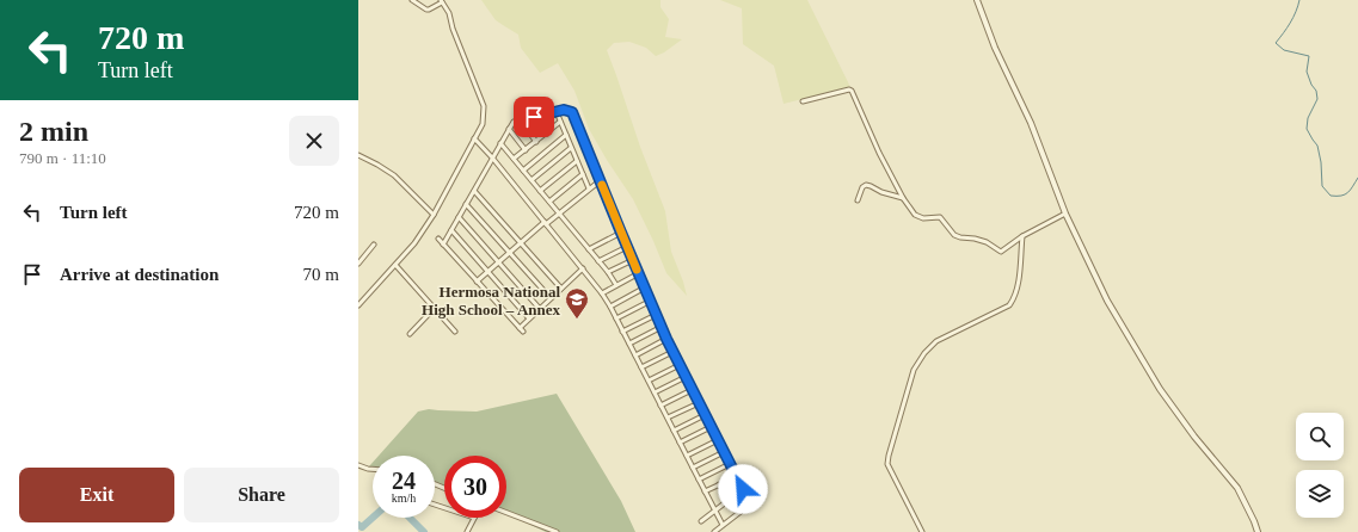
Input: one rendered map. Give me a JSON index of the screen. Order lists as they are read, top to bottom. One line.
{"places":{"school or university":["Hermosa National High School – Annex"]},"page":{"turn":["720 m","Turn left"],"heading":["2 min","790 m · 11:10"],"list":[{"name":"Turn left","value":"720 m"},{"name":"Arrive at destination","value":"70 m"}],"speed":"24 km/h","limit":"30","buttons":["Exit","Share"]}}
